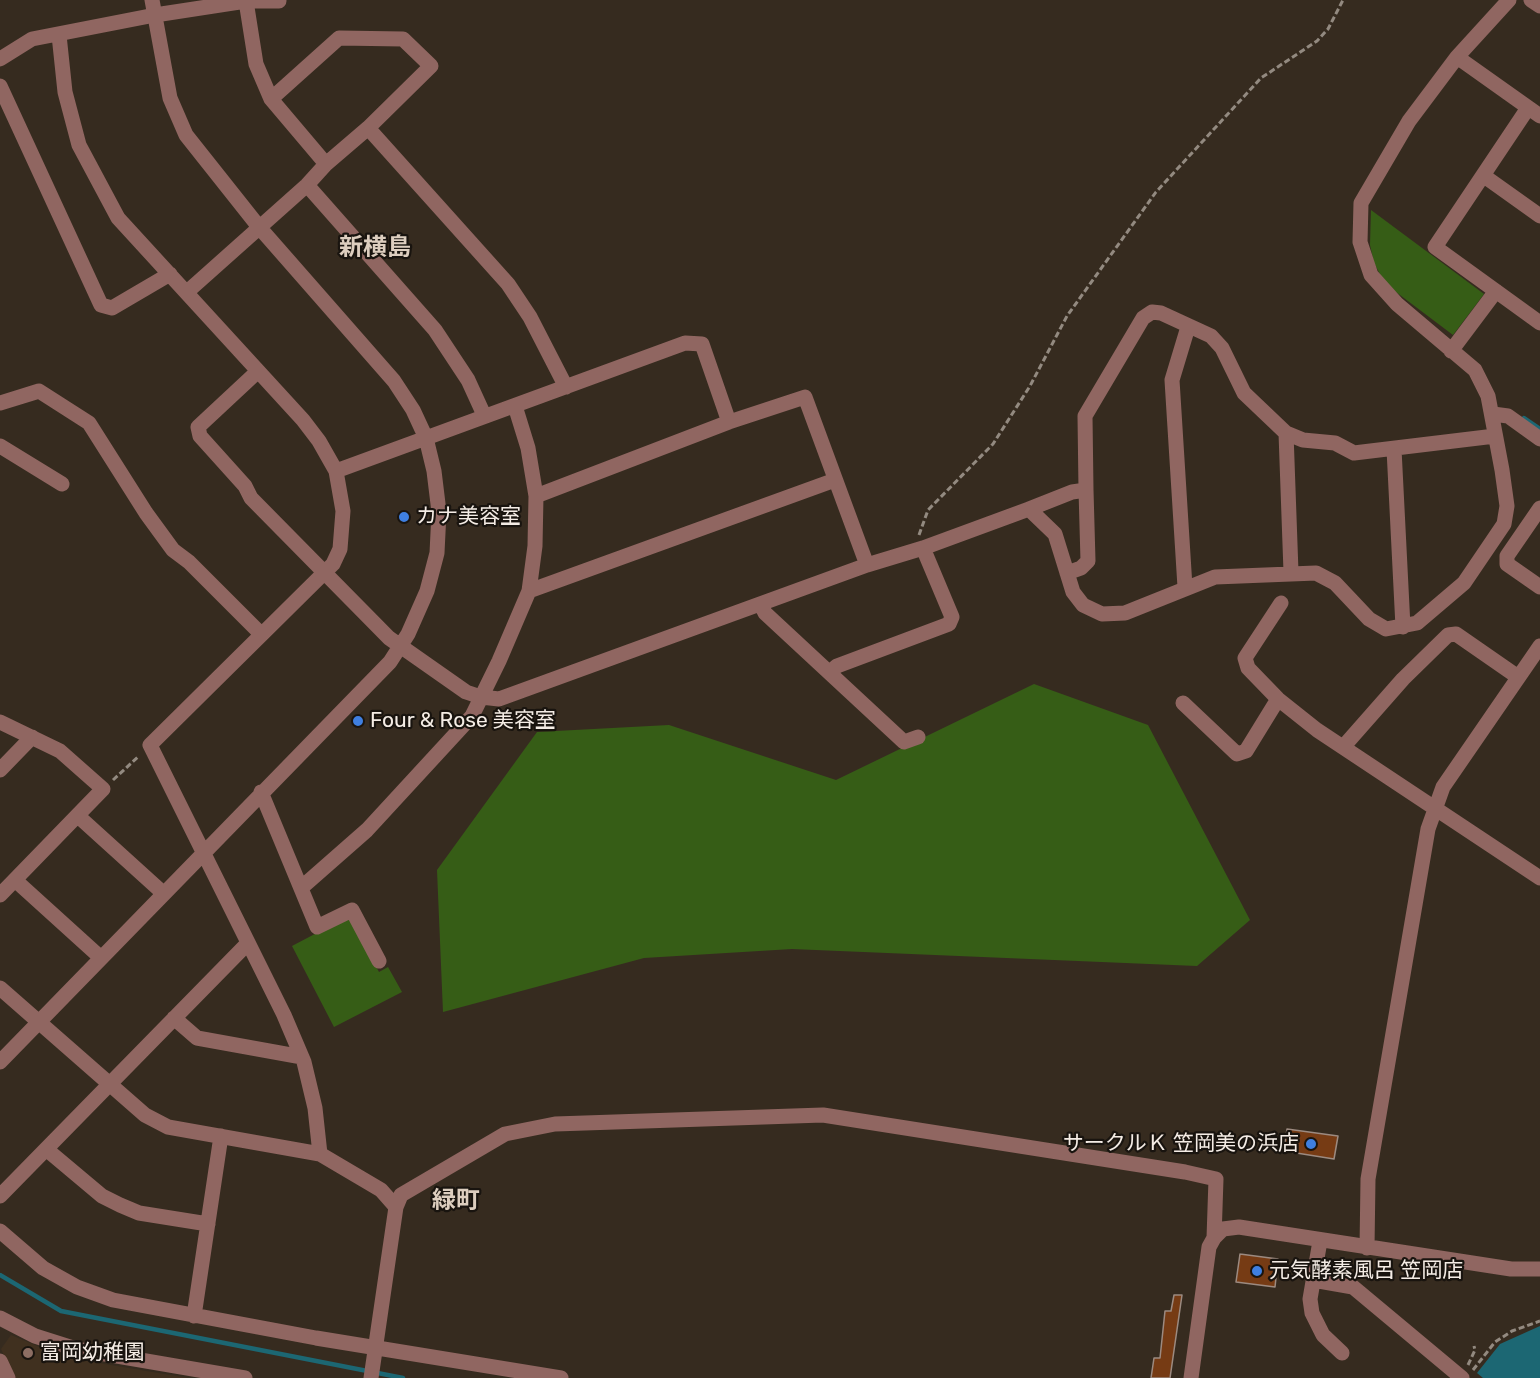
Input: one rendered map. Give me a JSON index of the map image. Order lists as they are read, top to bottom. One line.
{"districts":["新横島","緑町"],"places":["カナ美容室","Four & Rose 美容室","サークルＫ 笠岡美の浜店","元気酵素風呂 笠岡店","富岡幼稚園"]}
